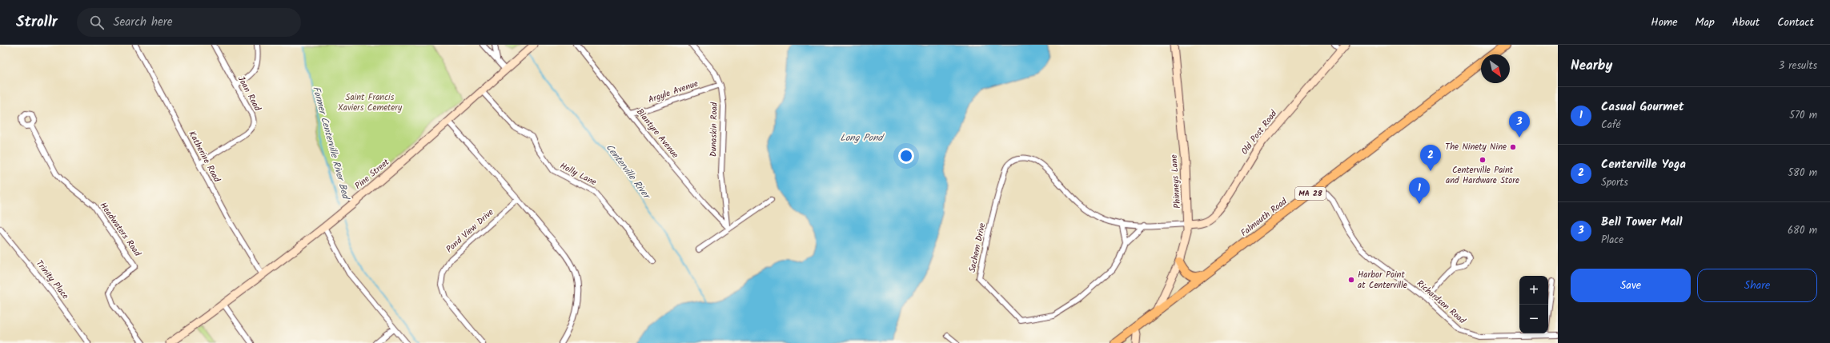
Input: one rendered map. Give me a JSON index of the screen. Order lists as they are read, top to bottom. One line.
{"streets":{"main road":["Old Post Road","Pine Street","Phinneys Lane","MA 28","Falmouth Road"],"street":["Argyle Avenue","Joan Road","Dunaskin Road","Blantyre Avenue","Katherine Road","Holly Lane","Headwaters Road","Pond View Drive","Sachem Drive","Trinity Place","Richardson Road"]},"crossings":[["Argyle Avenue","Dunaskin Road"],["Argyle Avenue","Blantyre Avenue"],["Joan Road","Katherine Road"],["Dunaskin Road","Blantyre Avenue"],["Old Post Road","Phinneys Lane"],["Old Post Road","Sachem Drive"],["Katherine Road","Pine Street"],["Pine Street","Holly Lane"],["Phinneys Lane","Falmouth Road"],["Phinneys Lane","Sachem Drive"],["Falmouth Road","Richardson Road"]],"water":["Long Pond","Former Centerville River Bed","Centerville River"],"parks":["Saint Francis Xaviers Cemetery"],"places":["The Ninety Nine","Centerville Paint and Hardware Store","Harbor Point at Centerville"],"north":"bottom right","page":{"header":"Strollr","search":"Search here","nav":["Home","Map","About","Contact"],"heading":["Nearby","3 results"],"list":[{"mark":"1","name":"Casual Gourmet","note":"Café","value":"570 m"},{"mark":"2","name":"Centerville Yoga","note":"Sports","value":"580 m"},{"mark":"3","name":"Bell Tower Mall","note":"Place","value":"680 m"}],"pins":["3","2","1"],"buttons":["Save","Share"],"map_buttons":["+","−"]}}
